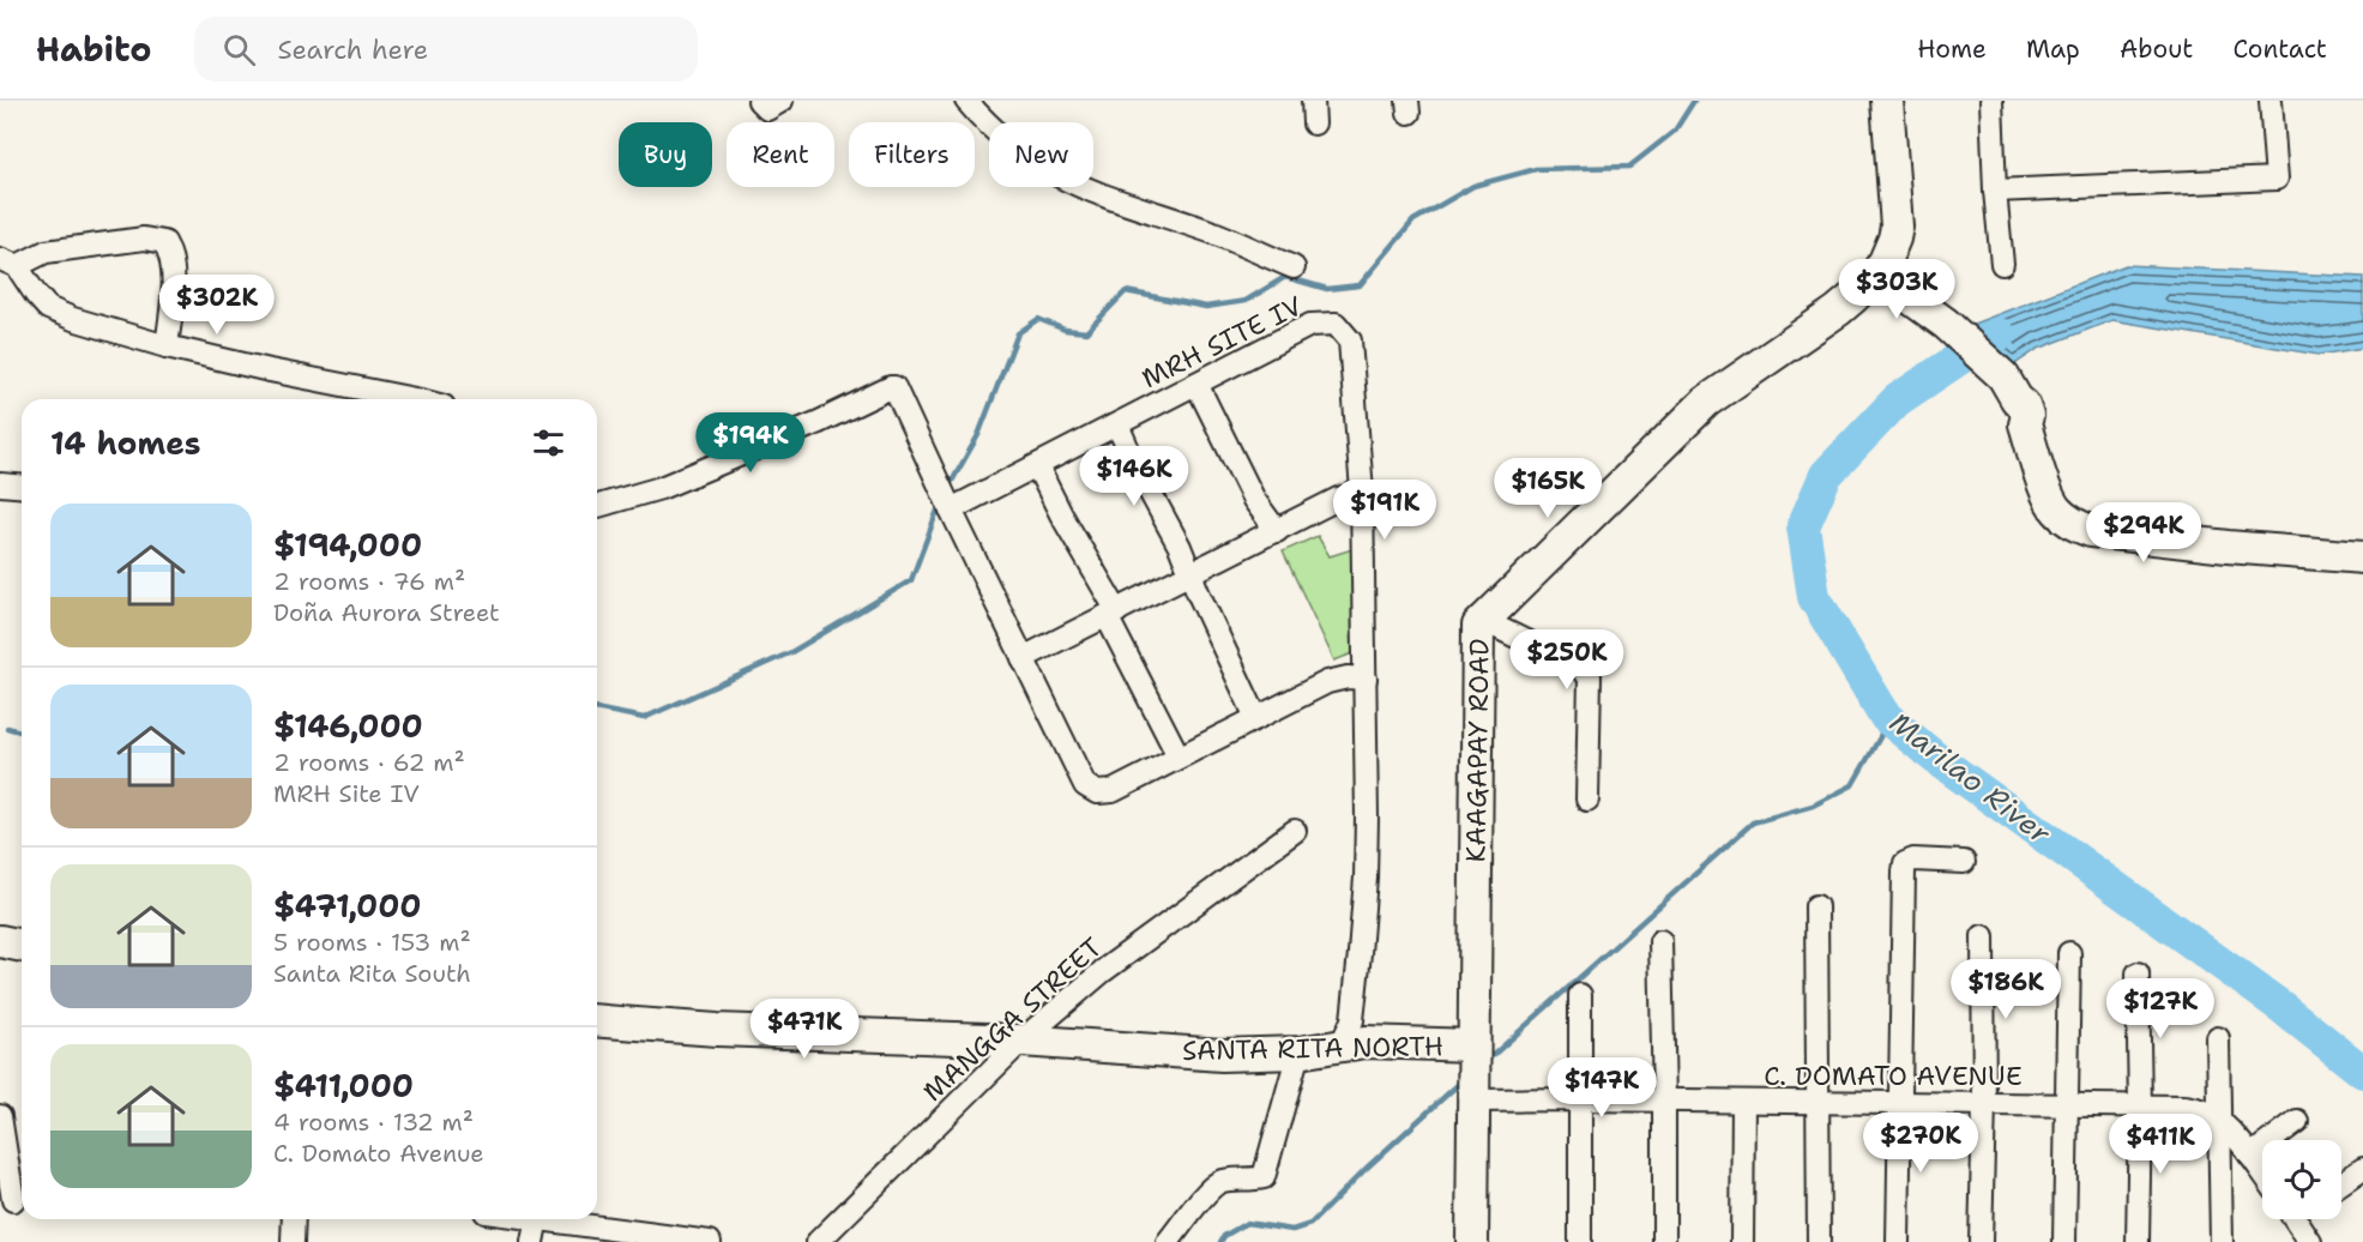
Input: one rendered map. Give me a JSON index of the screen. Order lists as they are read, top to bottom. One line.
{"streets":{"street":["MRH SITE IV","KAAGAPAY ROAD","MANGGA STREET","SANTA RITA NORTH","C. DOMATO AVENUE"]},"crossings":[["MRH SITE IV","SANTA RITA NORTH"],["KAAGAPAY ROAD","SANTA RITA NORTH"],["KAAGAPAY ROAD","C. DOMATO AVENUE"],["MANGGA STREET","SANTA RITA NORTH"]],"water":["Marilao River"],"page":{"header":"Habito","search":"Search here","nav":["Home","Map","About","Contact"],"chip":["Buy","Rent","Filters","New"],"price":["$303K","$302K","$194K","$146K","$165K","$191K","$294K","$250K","$186K","$127K","$471K","$147K","$270K","$411K"],"heading":"14 homes","list":[{"name":"$194,000","note":"2 rooms · 76 m² · Doña Aurora Street"},{"name":"$146,000","note":"2 rooms · 62 m² · MRH Site IV"},{"name":"$471,000","note":"5 rooms · 153 m² · Santa Rita South"},{"name":"$411,000","note":"4 rooms · 132 m² · C. Domato Avenue"}]}}
